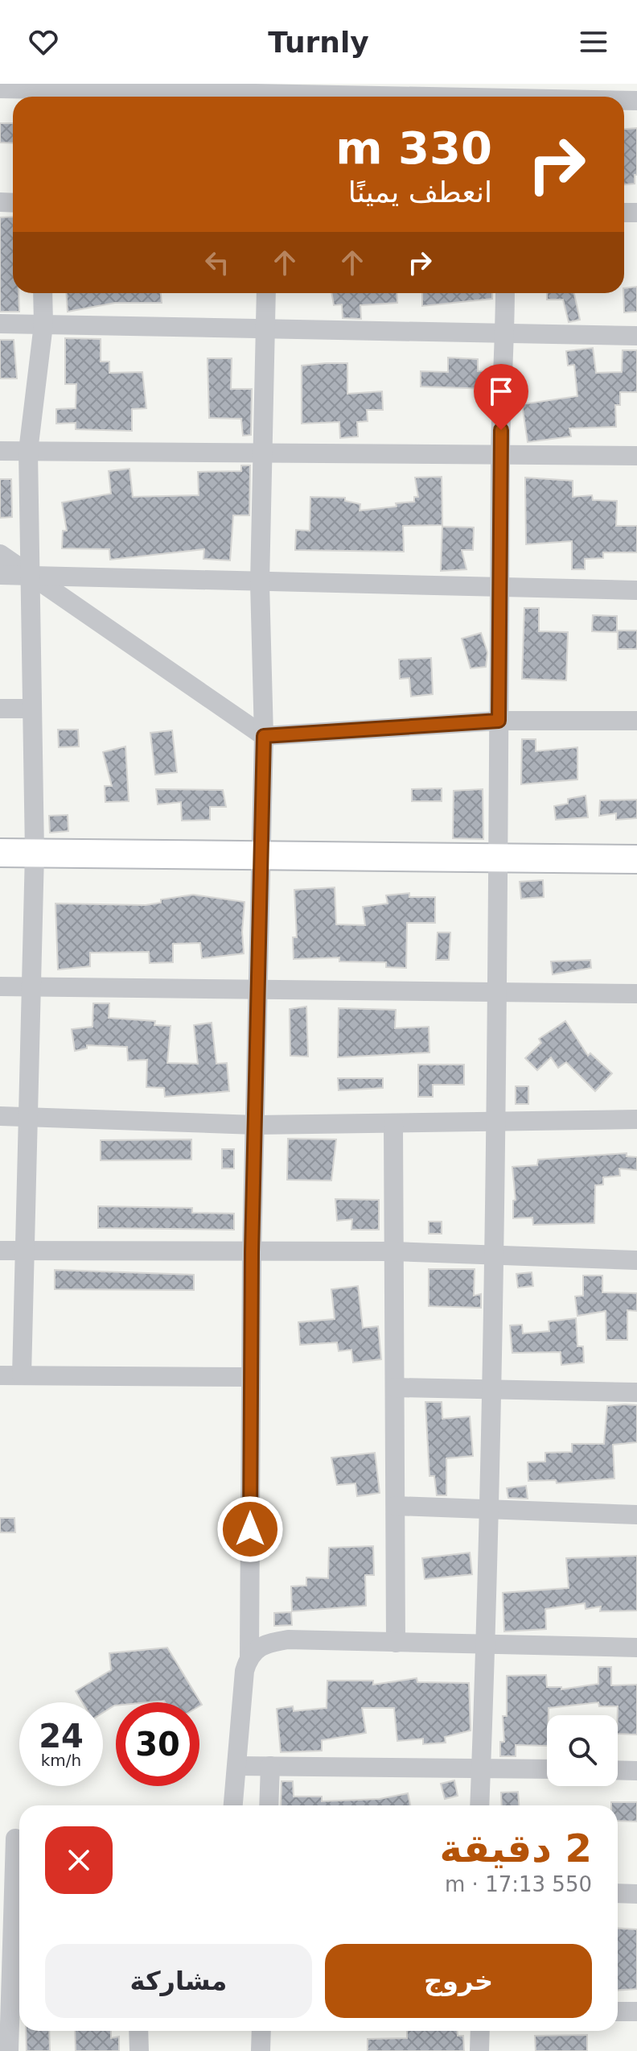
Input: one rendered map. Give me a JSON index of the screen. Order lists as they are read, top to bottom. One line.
{"page":{"header":"Turnly","turn":["330 m","انعطف يمينًا"],"speed":"24 km/h","limit":"30","heading":["2 دقيقة","550 m · 17:13"],"buttons":["خروج","مشاركة"]}}
